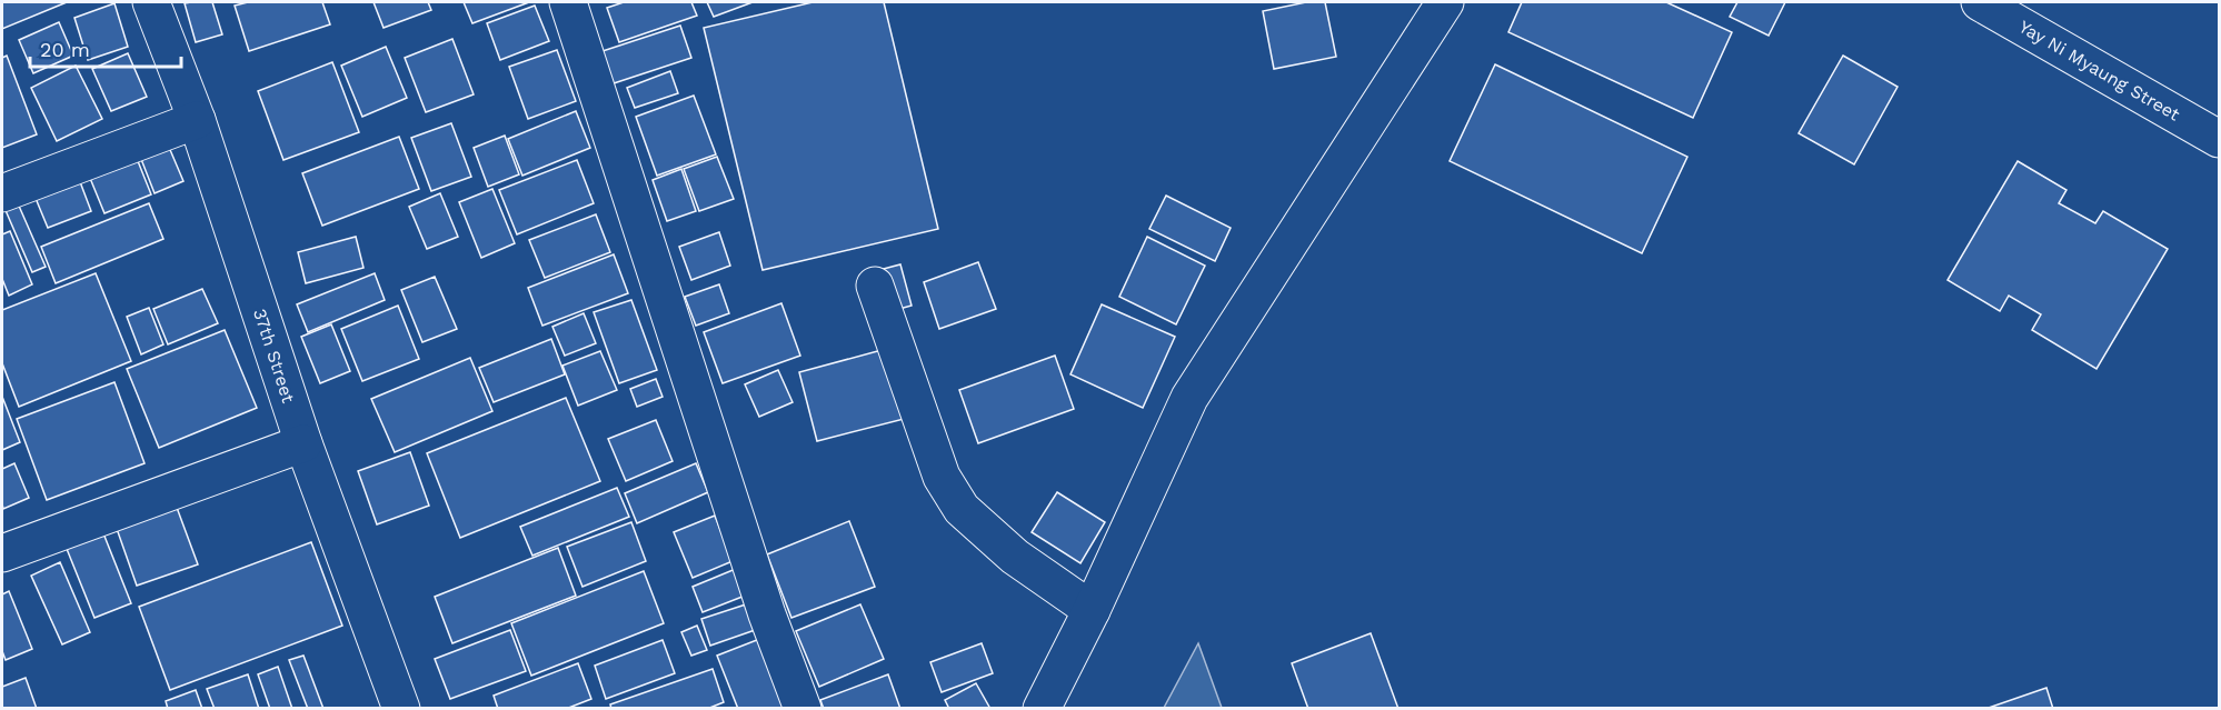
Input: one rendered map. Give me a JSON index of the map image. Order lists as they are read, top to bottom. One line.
{"streets":{"street":["Yay Ni Myaung Street","37th Street"]},"scale_bar":"20 m"}
